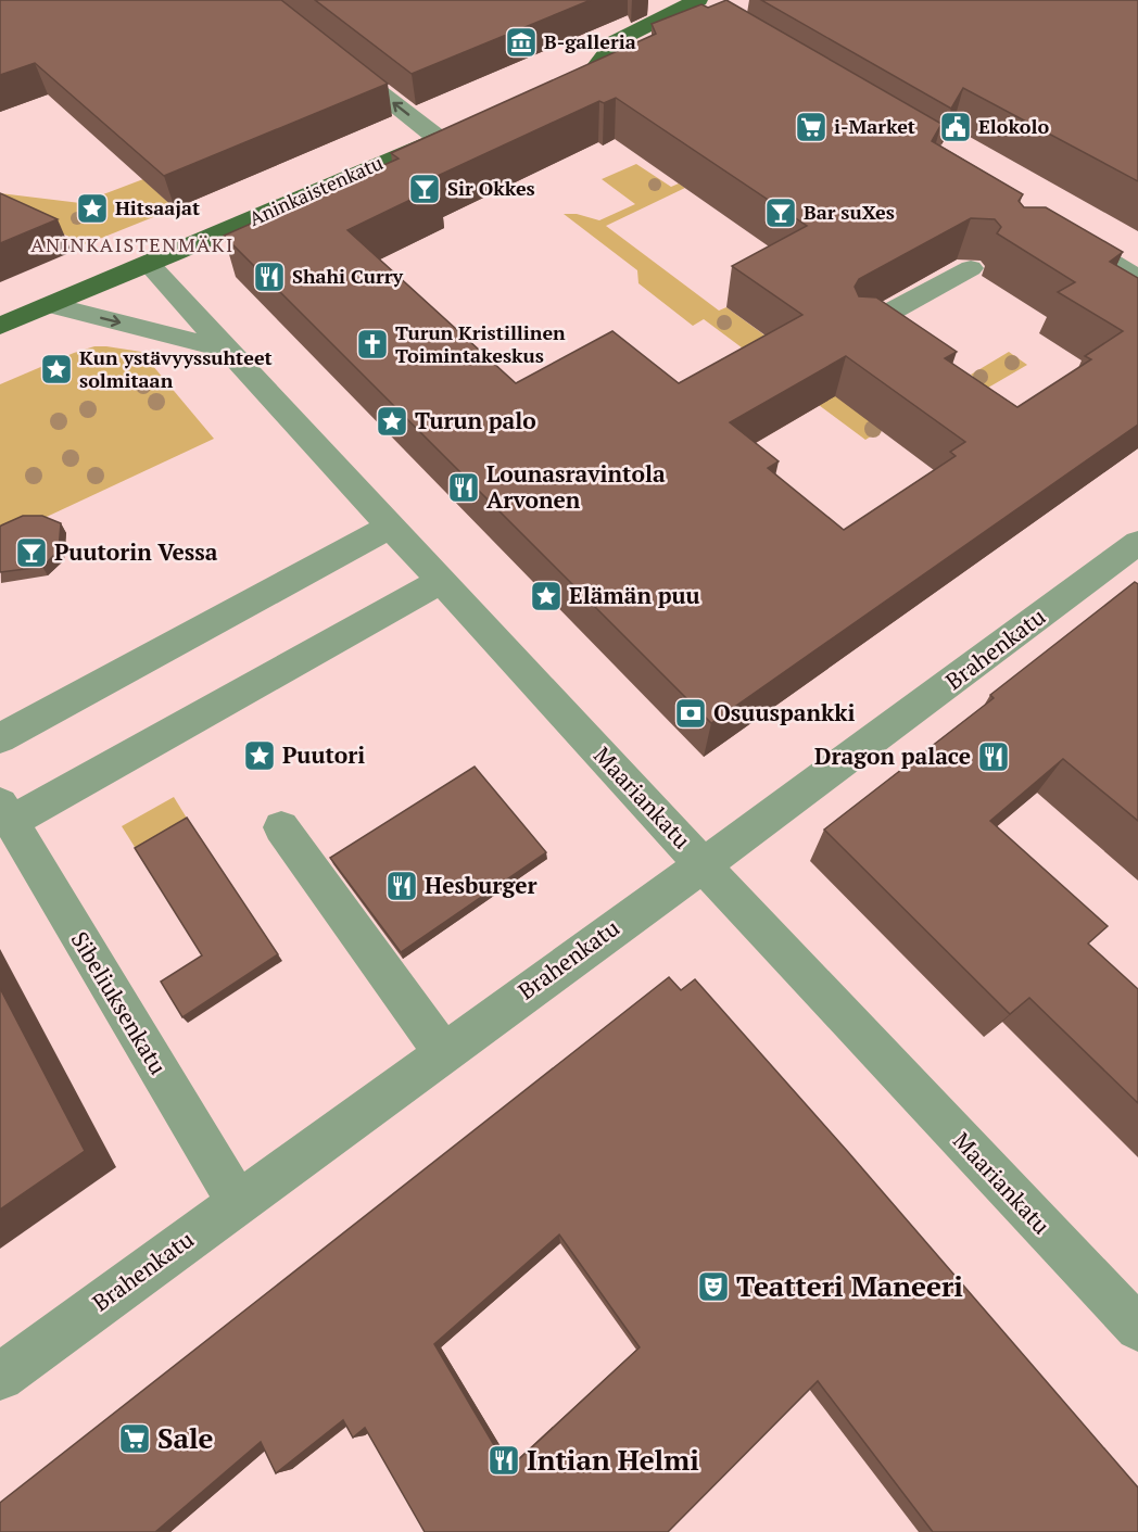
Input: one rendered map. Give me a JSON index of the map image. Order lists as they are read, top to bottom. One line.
{"streets":{"main road":["Aninkaistenkatu"],"street":["Brahenkatu","Maariankatu","Sibeliuksenkatu"]},"crossings":[["Aninkaistenkatu","Maariankatu"],["Brahenkatu","Maariankatu"],["Brahenkatu","Sibeliuksenkatu"]],"districts":["ANINKAISTENMÄKI"],"places":{"museum":["B-galleria"],"supermarket":["i-Market","Sale"],"public building":["Elokolo"],"bar":["Sir Okkes","Bar suXes","Puutorin Vessa"],"place":["Hitsaajat","Kun ystävyyssuhteet solmitaan","Turun palo","Elämän puu","Puutori"],"restaurant":["Shahi Curry","Lounasravintola Arvonen","Dragon palace","Hesburger","Intian Helmi"],"church":["Turun Kristillinen Toimintakeskus"],"bank":["Osuuspankki"],"theatre":["Teatteri Maneeri"]}}
